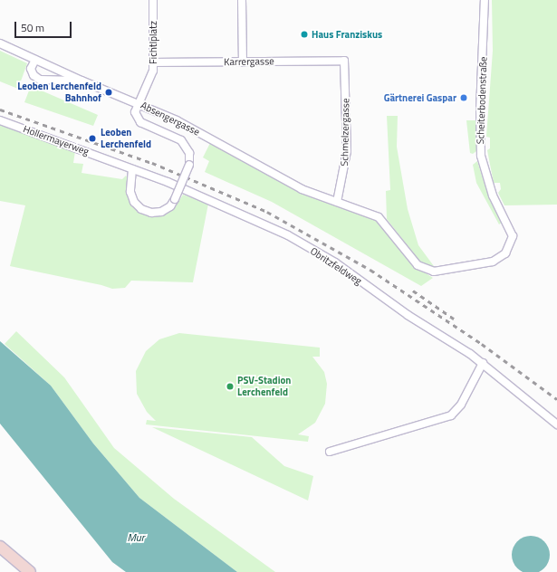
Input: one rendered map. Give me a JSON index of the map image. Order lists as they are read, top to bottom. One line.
{"streets":{"street":["Fichtlplatz","Karrergasse","Scheiterbodenstraße","Absengergasse","Schmelzergasse","Hollermayerweg","Obritzfeldweg"]},"crossings":[["Fichtlplatz","Karrergasse"],["Fichtlplatz","Absengergasse"],["Karrergasse","Schmelzergasse"],["Scheiterbodenstraße","Absengergasse"],["Scheiterbodenstraße","Schmelzergasse"],["Absengergasse","Schmelzergasse"],["Hollermayerweg","Obritzfeldweg"]],"water":["Mur"],"places":["Haus Franziskus","Leoben Lerchenfeld Bahnhof","Gärtnerei Gaspar","Leoben Lerchenfeld","PSV-Stadion Lerchenfeld"],"scale_bar":"50 m"}
